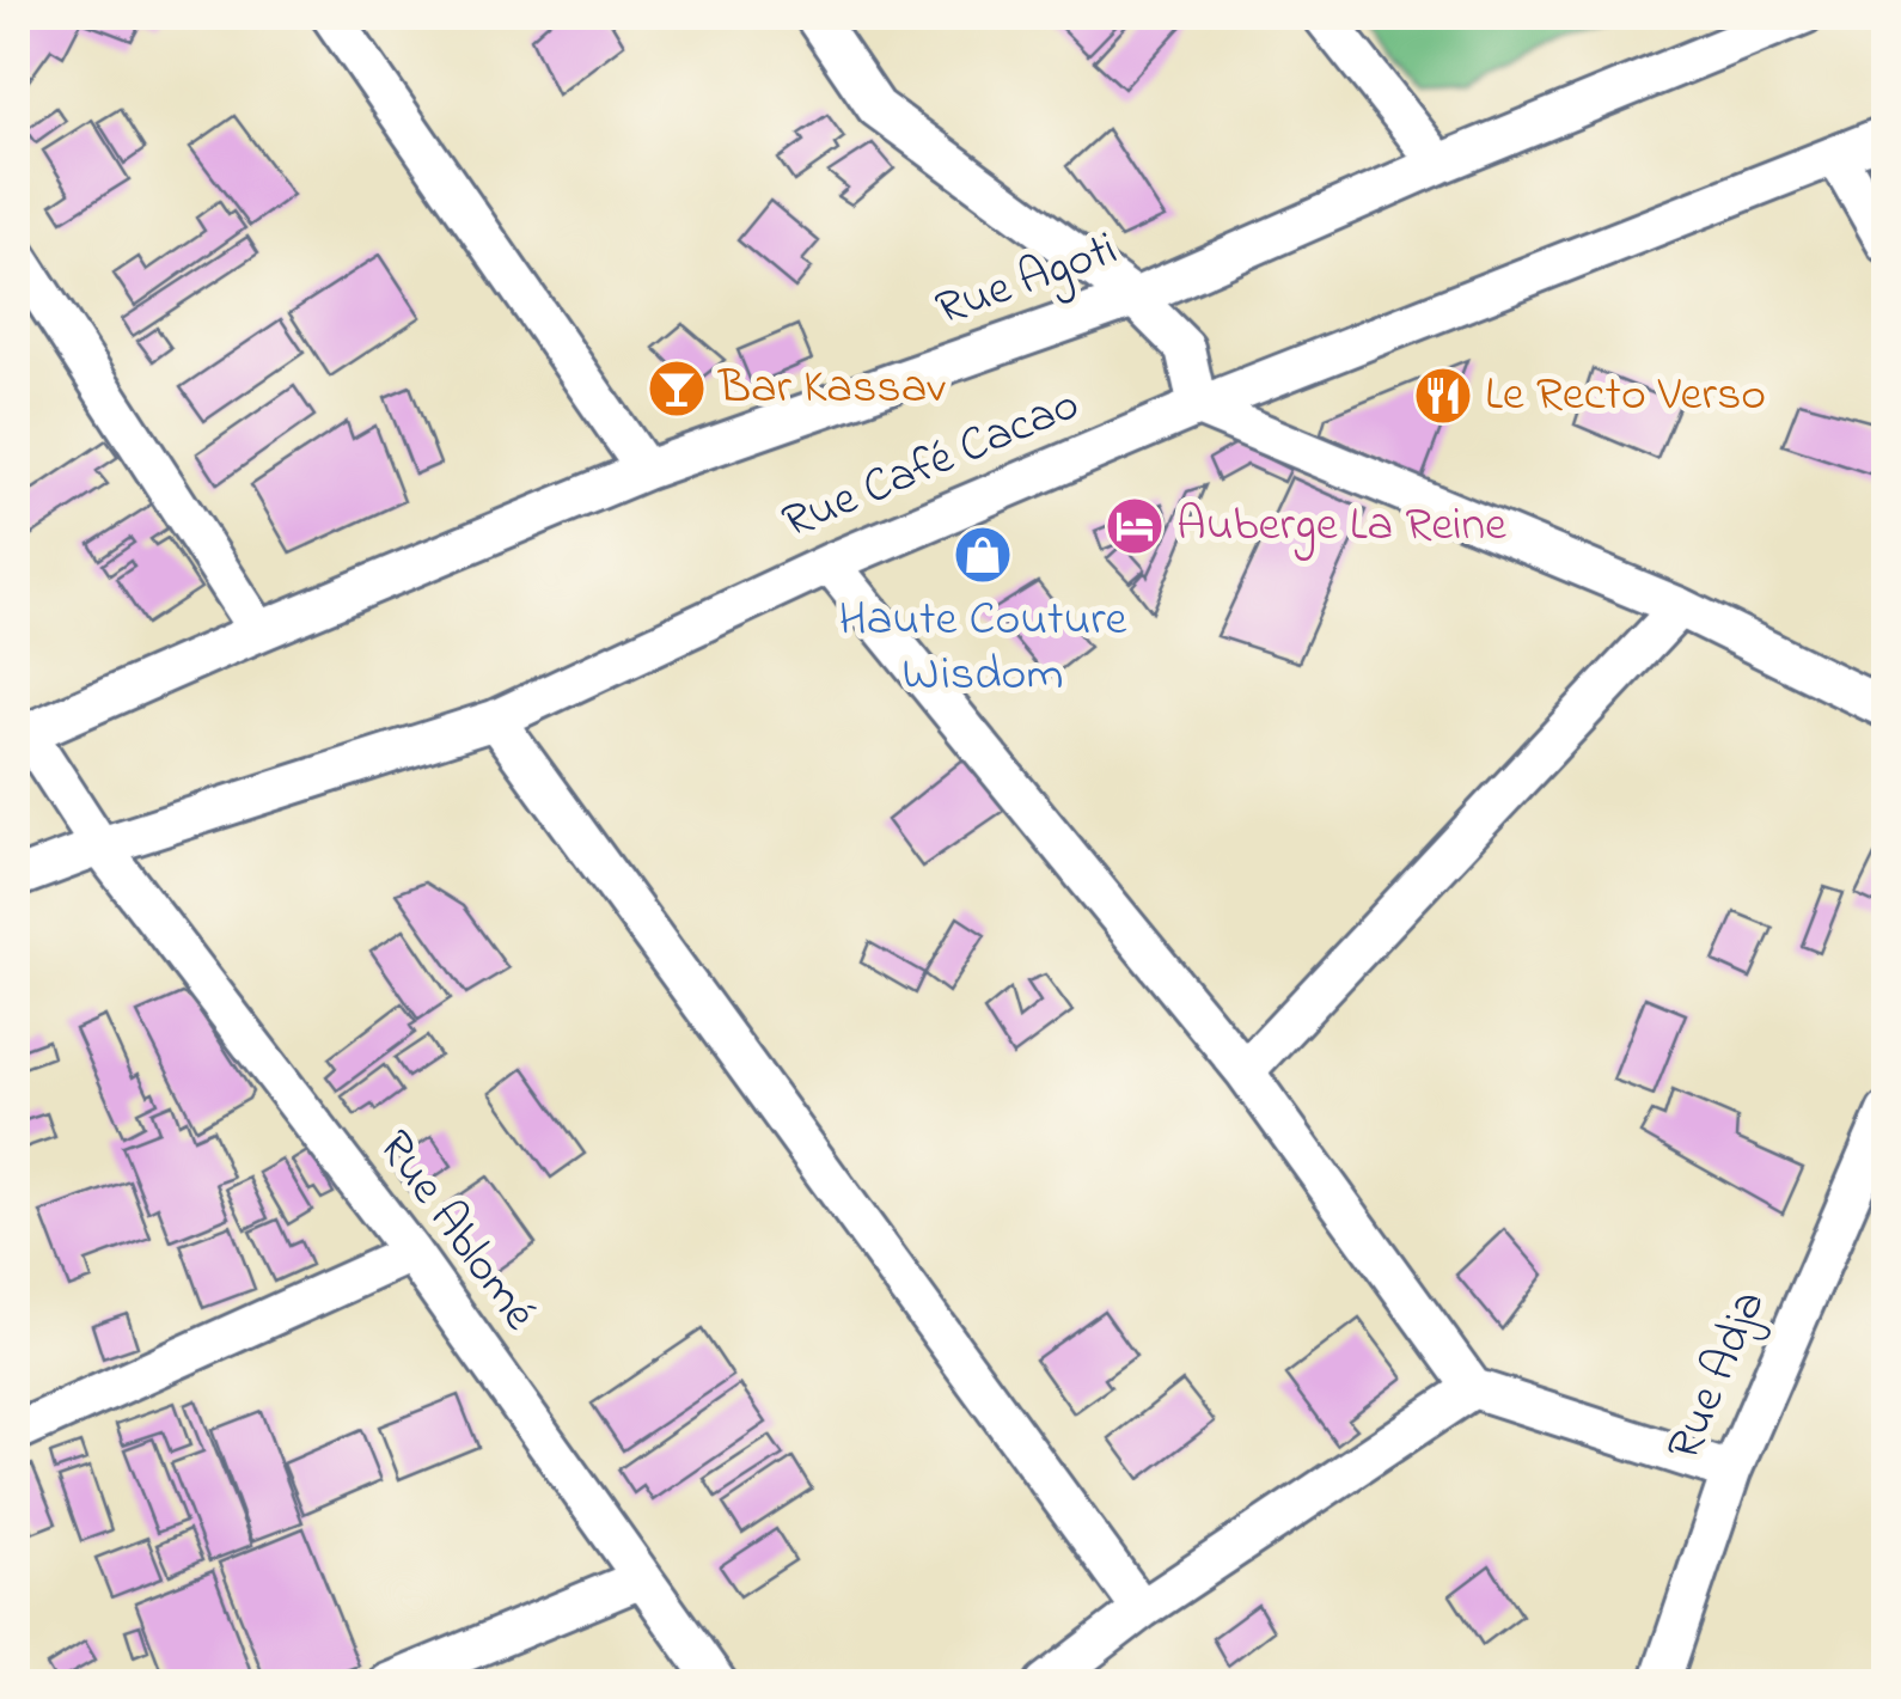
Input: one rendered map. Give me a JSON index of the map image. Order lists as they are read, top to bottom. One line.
{"streets":{"street":["Rue Agoti","Rue Café Cacao","Rue Ablomé","Rue Adja"]},"crossings":[["Rue Agoti","Rue Ablomé"],["Rue Café Cacao","Rue Ablomé"]],"places":{"bar":["Bar Kassav"],"restaurant":["Le Recto Verso"],"hotel":["Auberge La Reine"],"shop":["Haute Couture Wisdom"]}}
